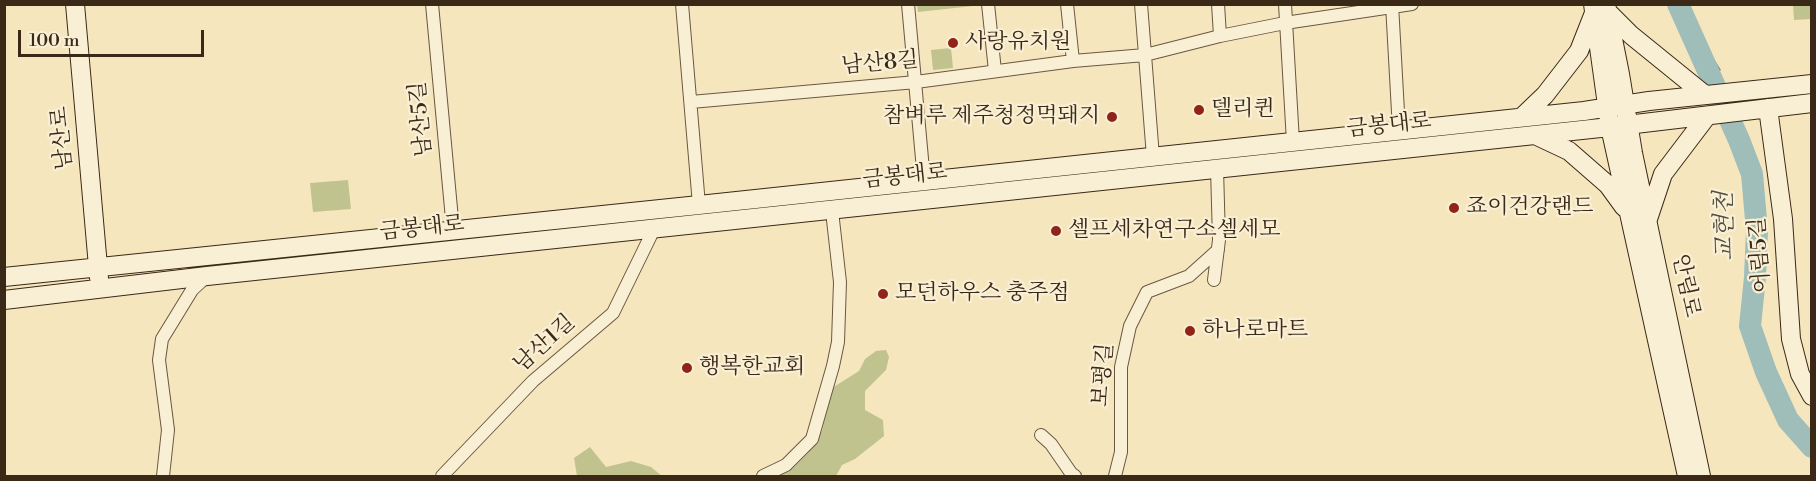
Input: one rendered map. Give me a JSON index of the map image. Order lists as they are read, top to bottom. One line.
{"streets":{"street":["남산8길","남산5길","금봉대로","남산로","어림5길","안림로","남산1길","보평길"]},"crossings":[["남산5길","금봉대로"],["금봉대로","남산로"],["금봉대로","어림5길"],["금봉대로","안림로"],["금봉대로","남산1길"]],"water":["교현천"],"places":["사랑유치원","델리퀸","참벼루 제주청정먹돼지","죠이건강랜드","셀프세차연구소셀세모","모던하우스 충주점","하나로마트","행복한교회"],"scale_bar":"100 m"}
